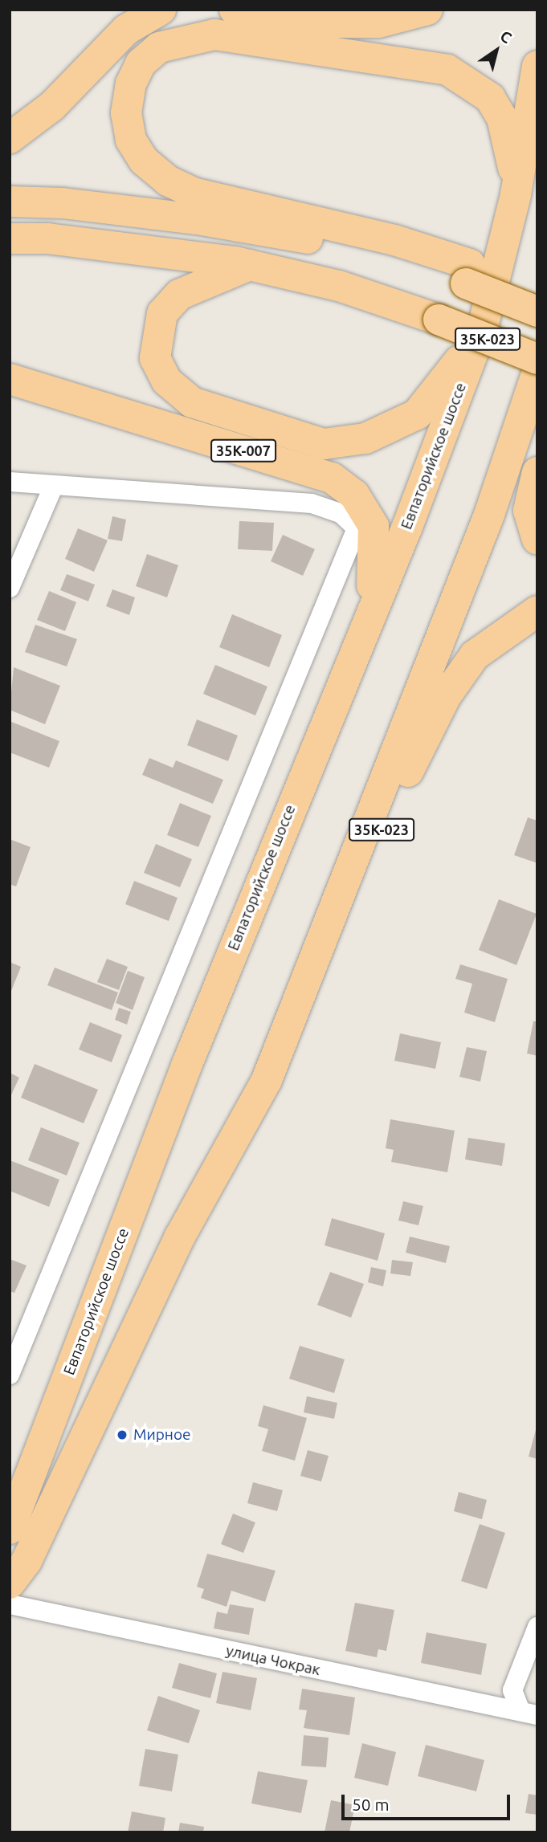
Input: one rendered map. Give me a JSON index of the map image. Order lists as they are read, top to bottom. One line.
{"streets":{"main road":["35К-023","35К-007","Евпаторийское шоссе"],"street":["улица Чокрак"]},"crossings":[["35К-007","Евпаторийское шоссе"]],"places":["Мирное"],"scale_bar":"50 m","north":"top right"}
